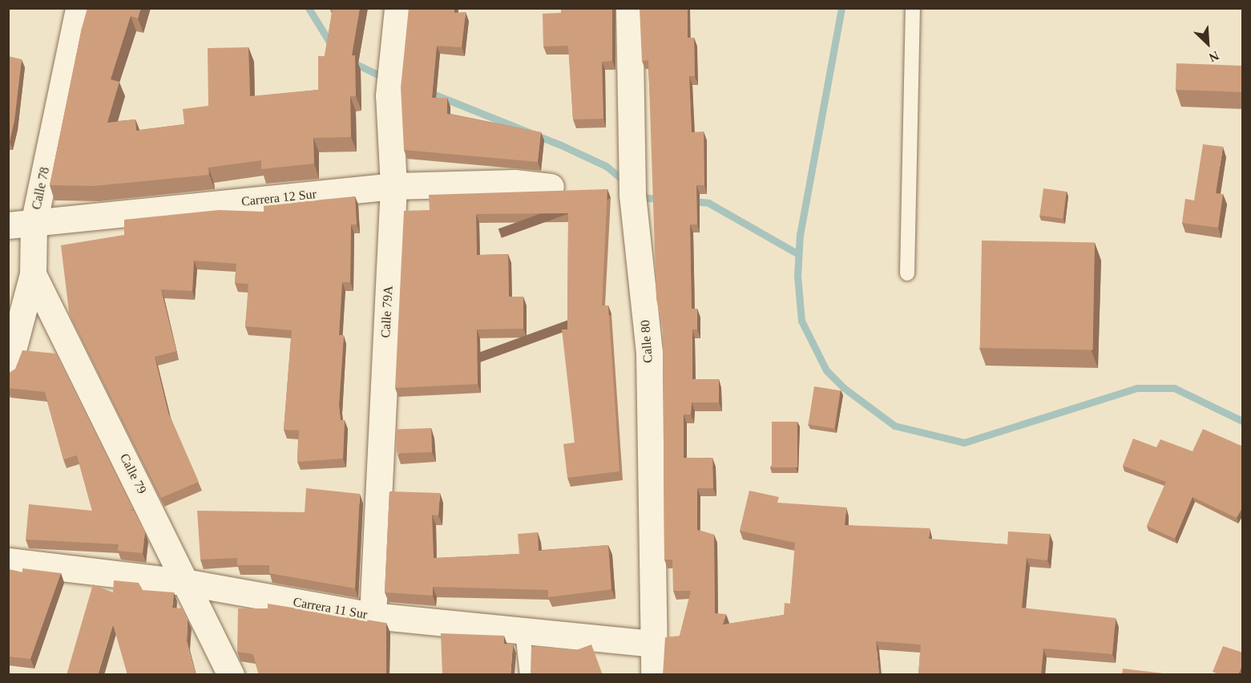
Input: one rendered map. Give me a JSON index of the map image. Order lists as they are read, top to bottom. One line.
{"streets":{"street":["Calle 78","Carrera 12 Sur","Calle 79A","Calle 80","Calle 79","Carrera 11 Sur"]},"crossings":[["Calle 78","Carrera 12 Sur"],["Calle 78","Calle 79"],["Carrera 12 Sur","Calle 79A"],["Calle 79A","Carrera 11 Sur"],["Calle 80","Carrera 11 Sur"],["Calle 79","Carrera 11 Sur"]],"north":"bottom right"}
